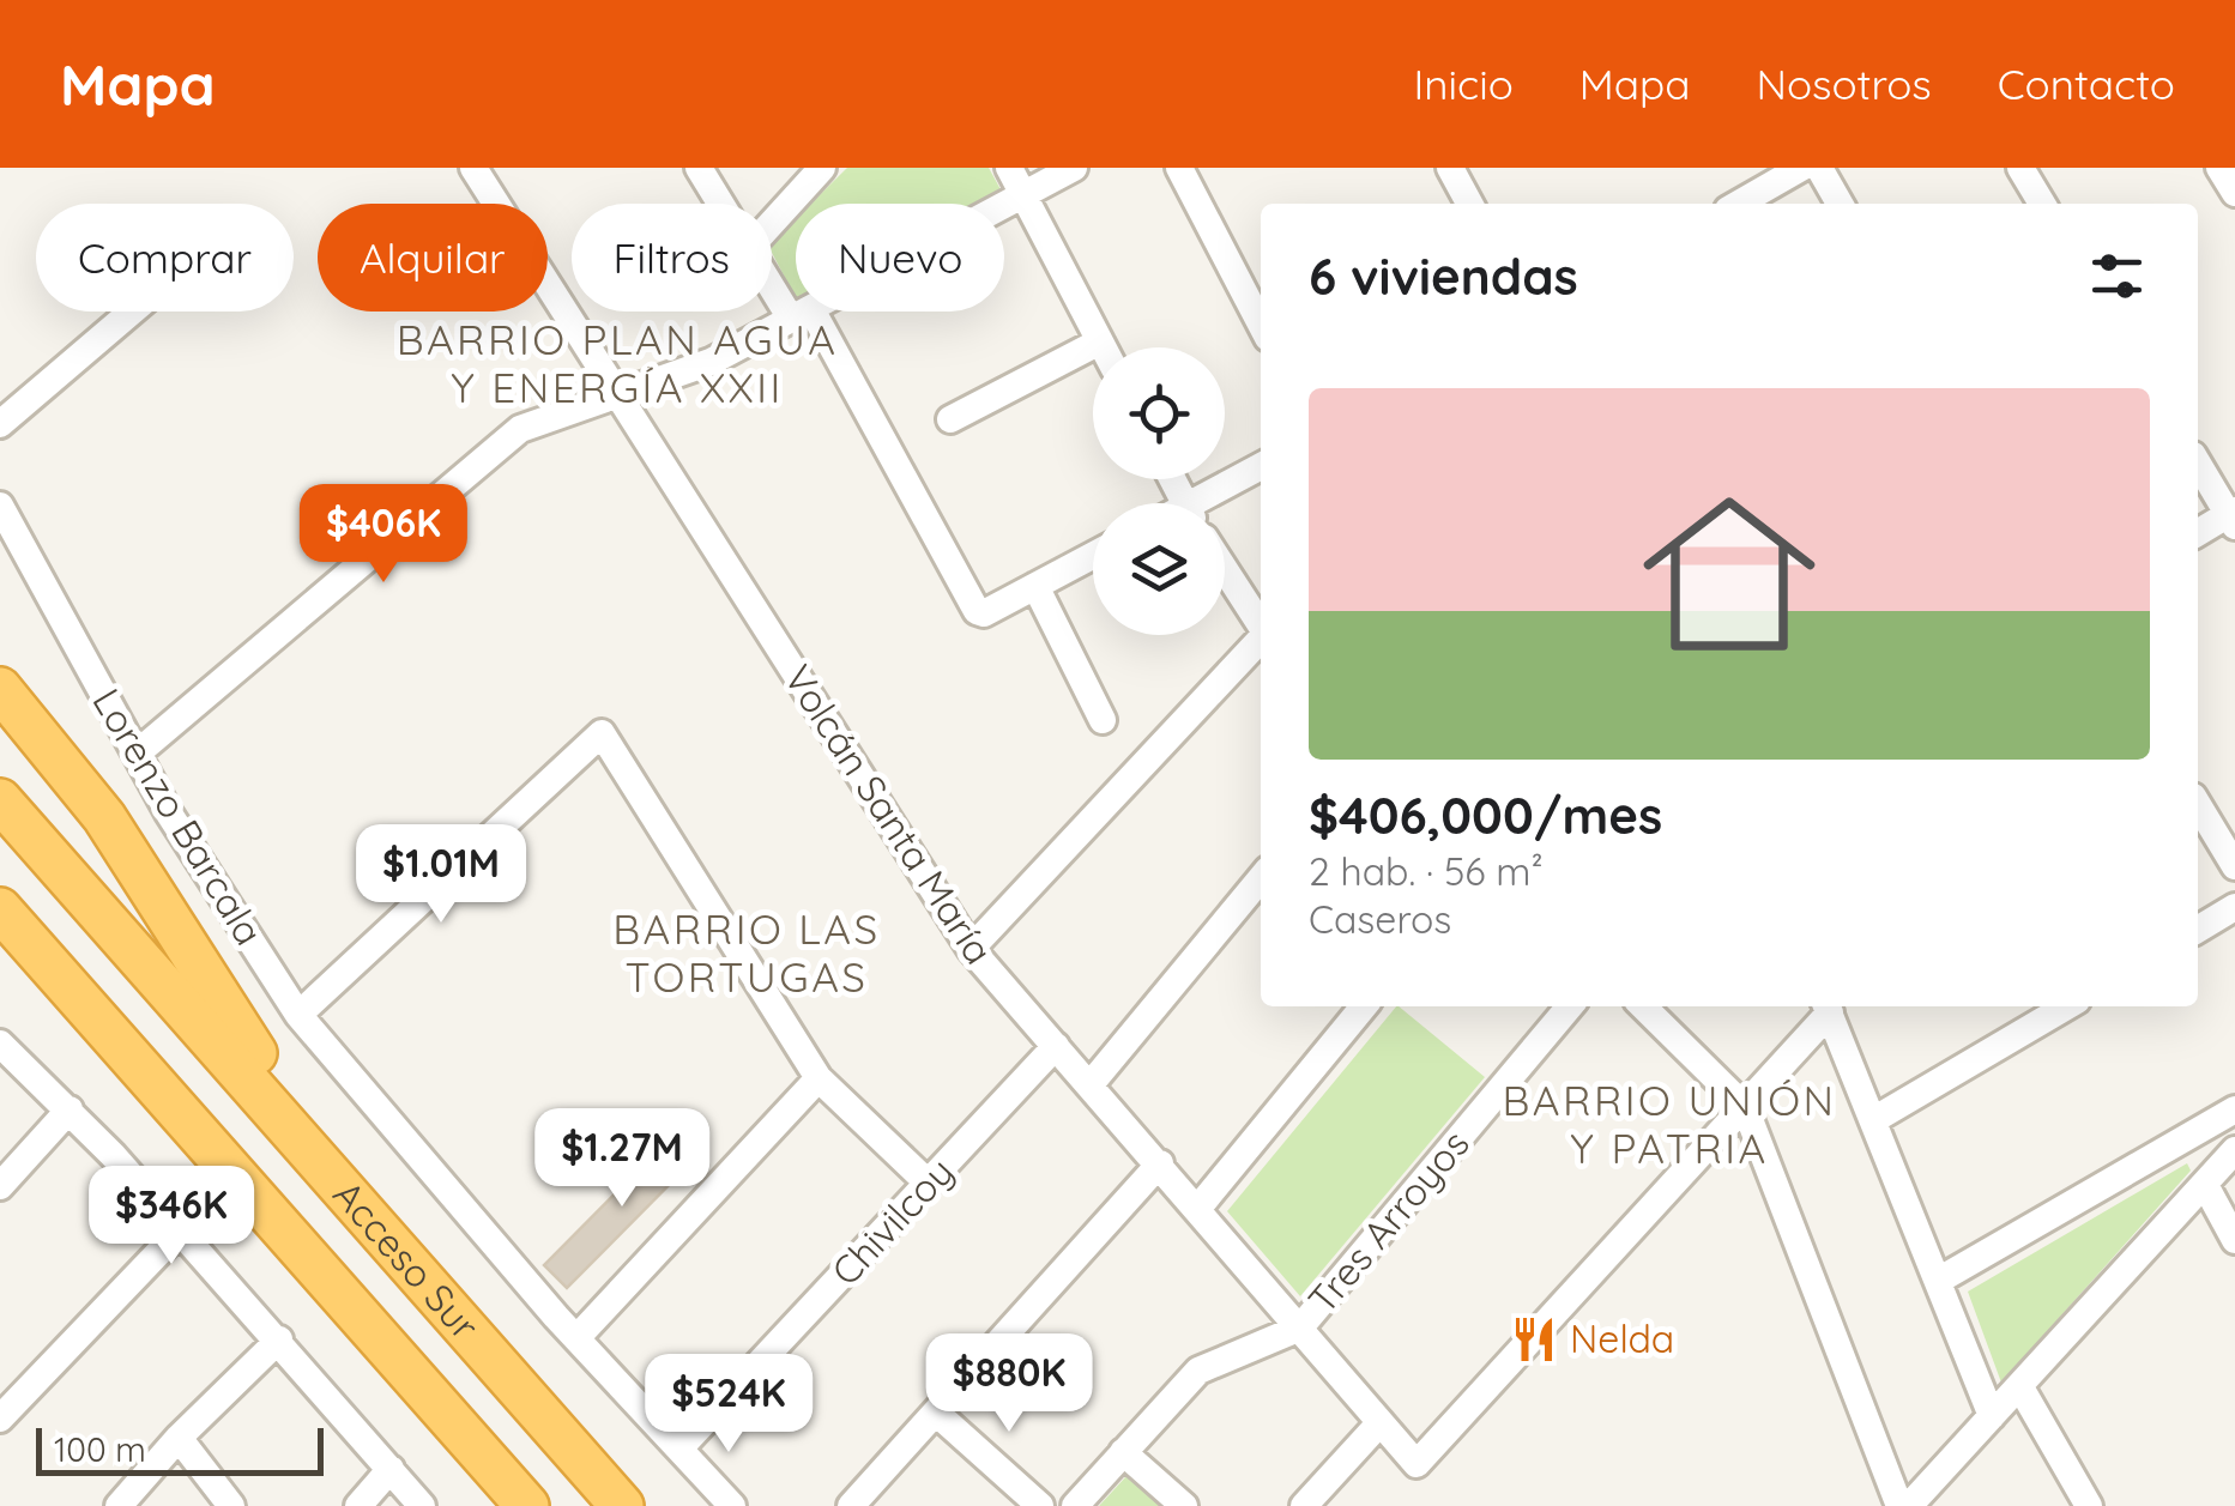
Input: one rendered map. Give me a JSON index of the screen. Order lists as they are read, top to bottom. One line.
{"streets":{"highway":["Acceso Sur"],"street":["Volcán Santa María","Lorenzo Barcala","Chivilcoy","Tres Arroyos"]},"crossings":[["Volcán Santa María","Chivilcoy"],["Volcán Santa María","Tres Arroyos"],["Lorenzo Barcala","Chivilcoy"]],"districts":["BARRIO PLAN AGUA Y ENERGÍA XXII","BARRIO LAS TORTUGAS","BARRIO UNIÓN Y PATRIA"],"places":{"restaurant":["Nelda"]},"scale_bar":"100 m","page":{"header":"Mapa","nav":["Inicio","Mapa","Nosotros","Contacto"],"chip":["Comprar","Alquilar","Filtros","Nuevo"],"heading":"6 viviendas","list":[{"name":"$406,000/mes","note":"2 hab. · 56 m² · Caseros"}],"price":["$406K","$1.01M","$1.27M","$346K","$880K","$524K"],"scale":"100 m"}}
